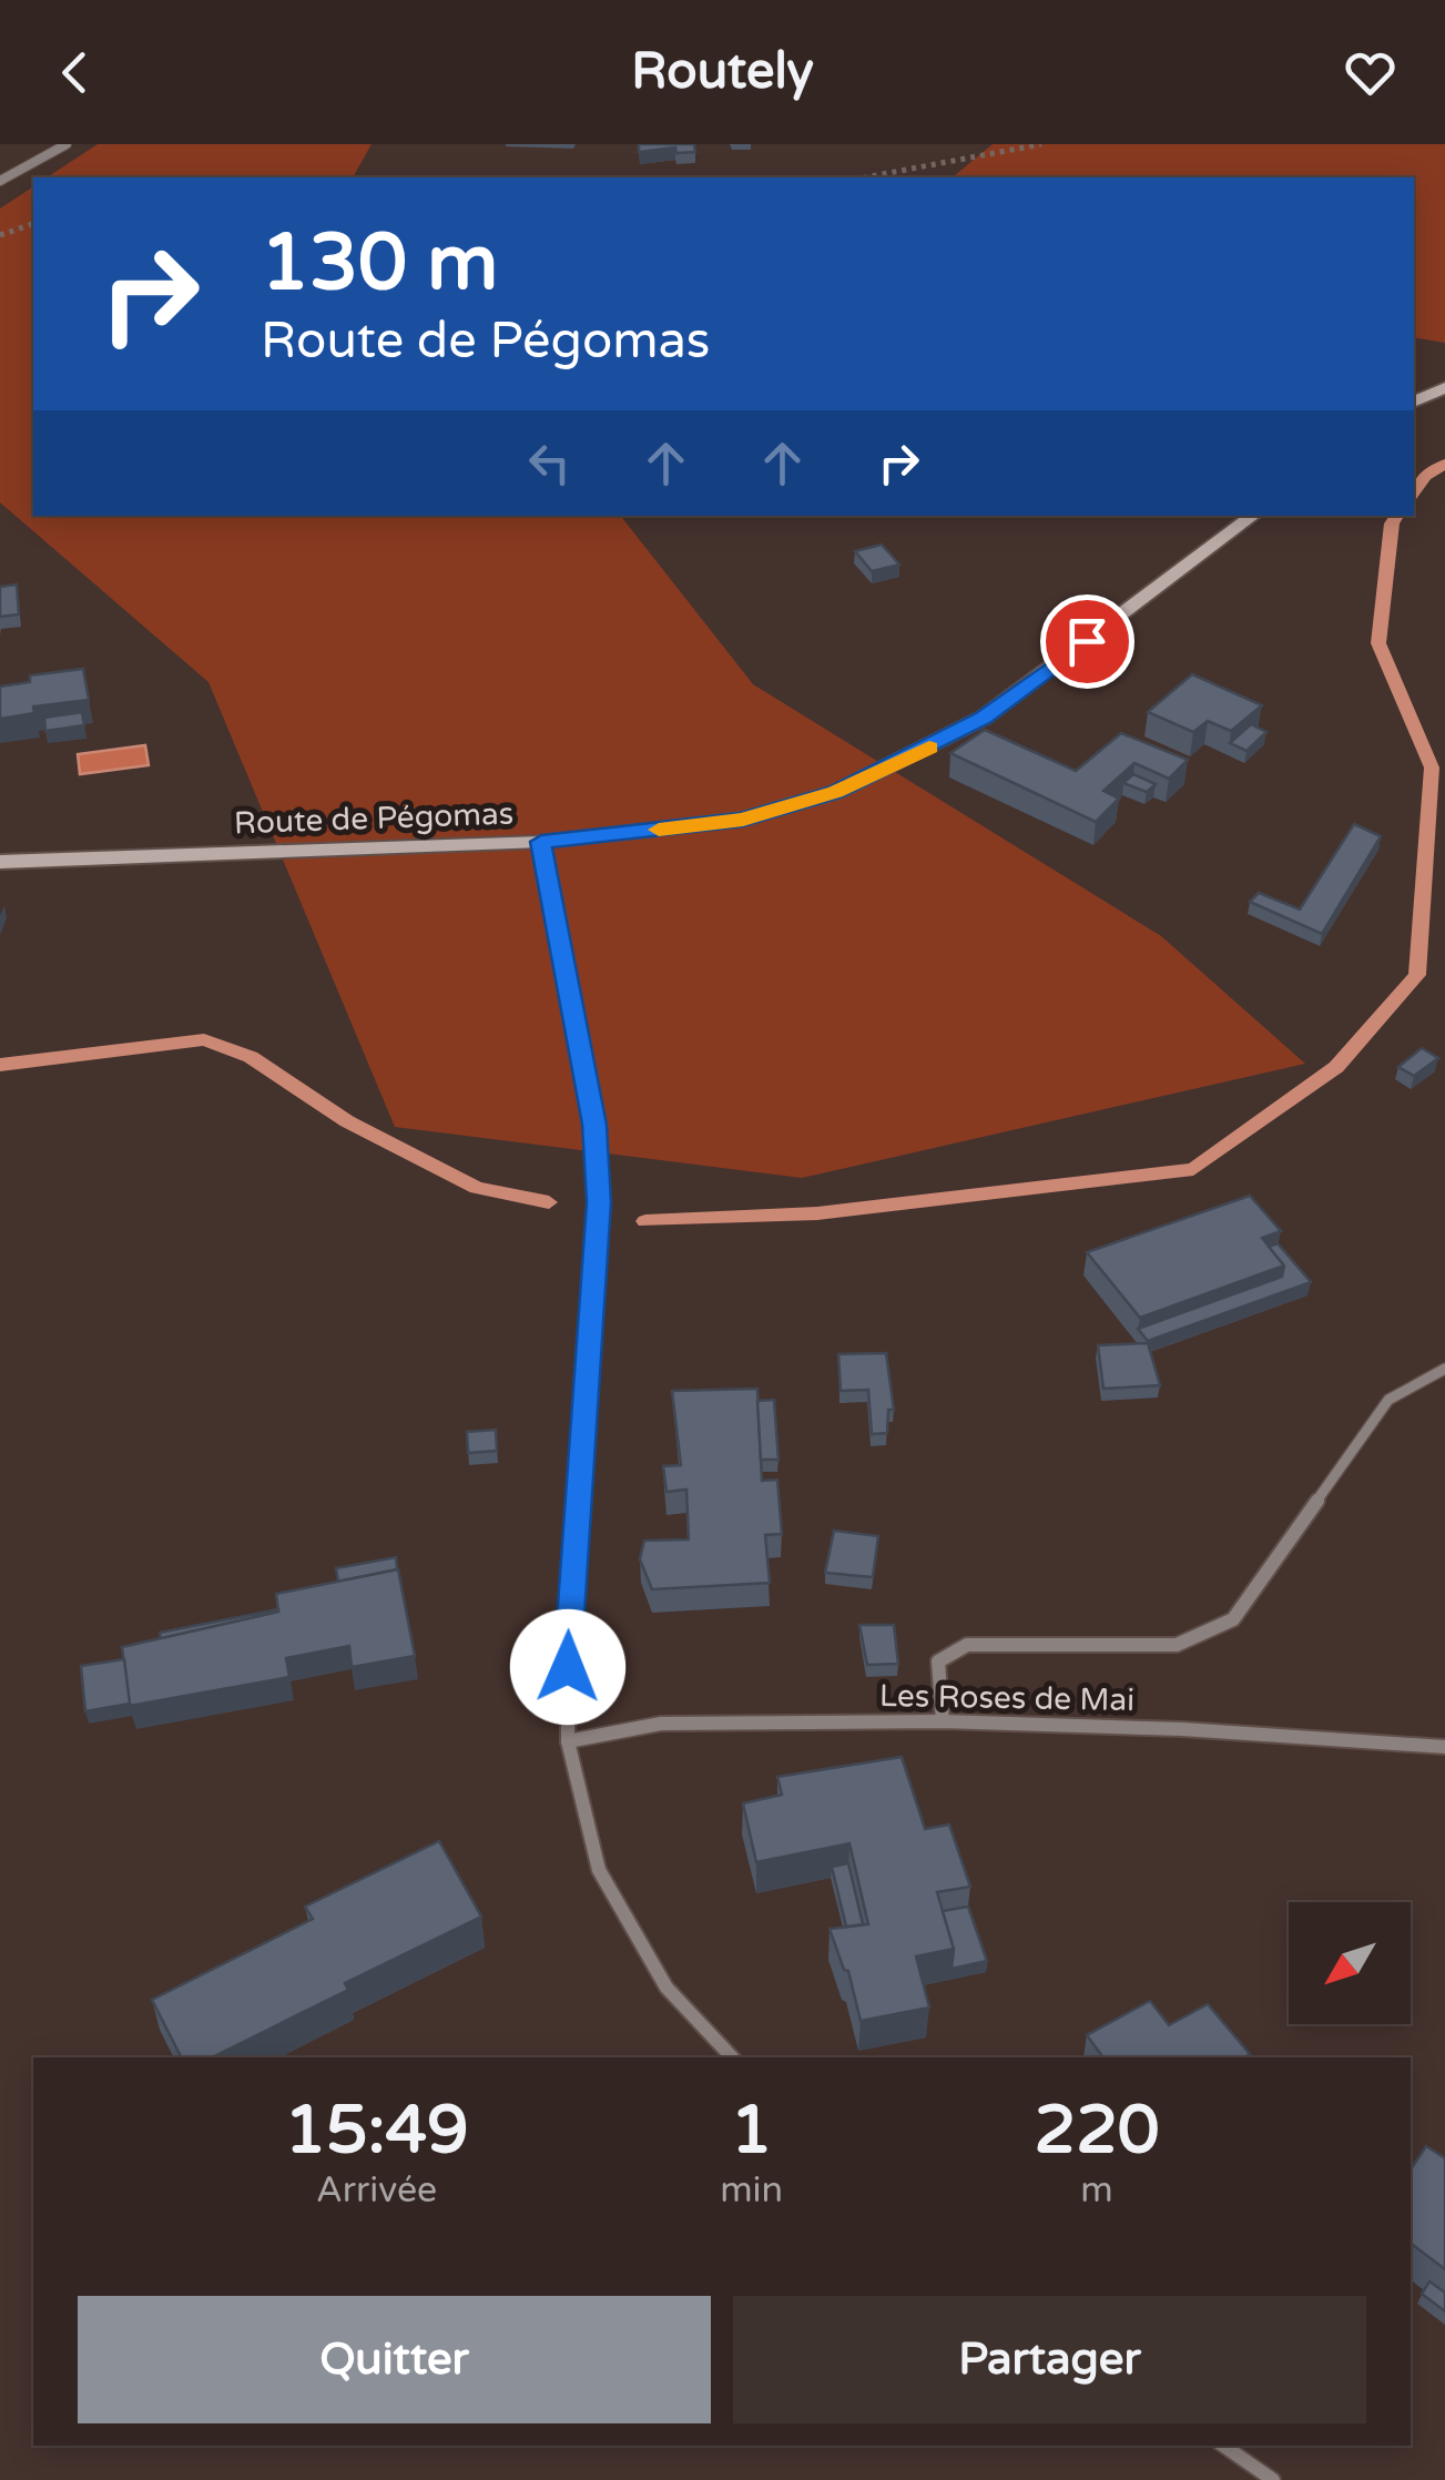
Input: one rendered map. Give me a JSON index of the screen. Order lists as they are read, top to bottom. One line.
{"streets":{"main road":["Route de Pégomas"],"street":["Les Roses de Mai"]},"north":"bottom left","page":{"header":"Routely","turn":["130 m","Route de Pégomas"],"eta":["15:49","Arrivée","1","min","220","m"],"buttons":["Quitter","Partager"]}}
